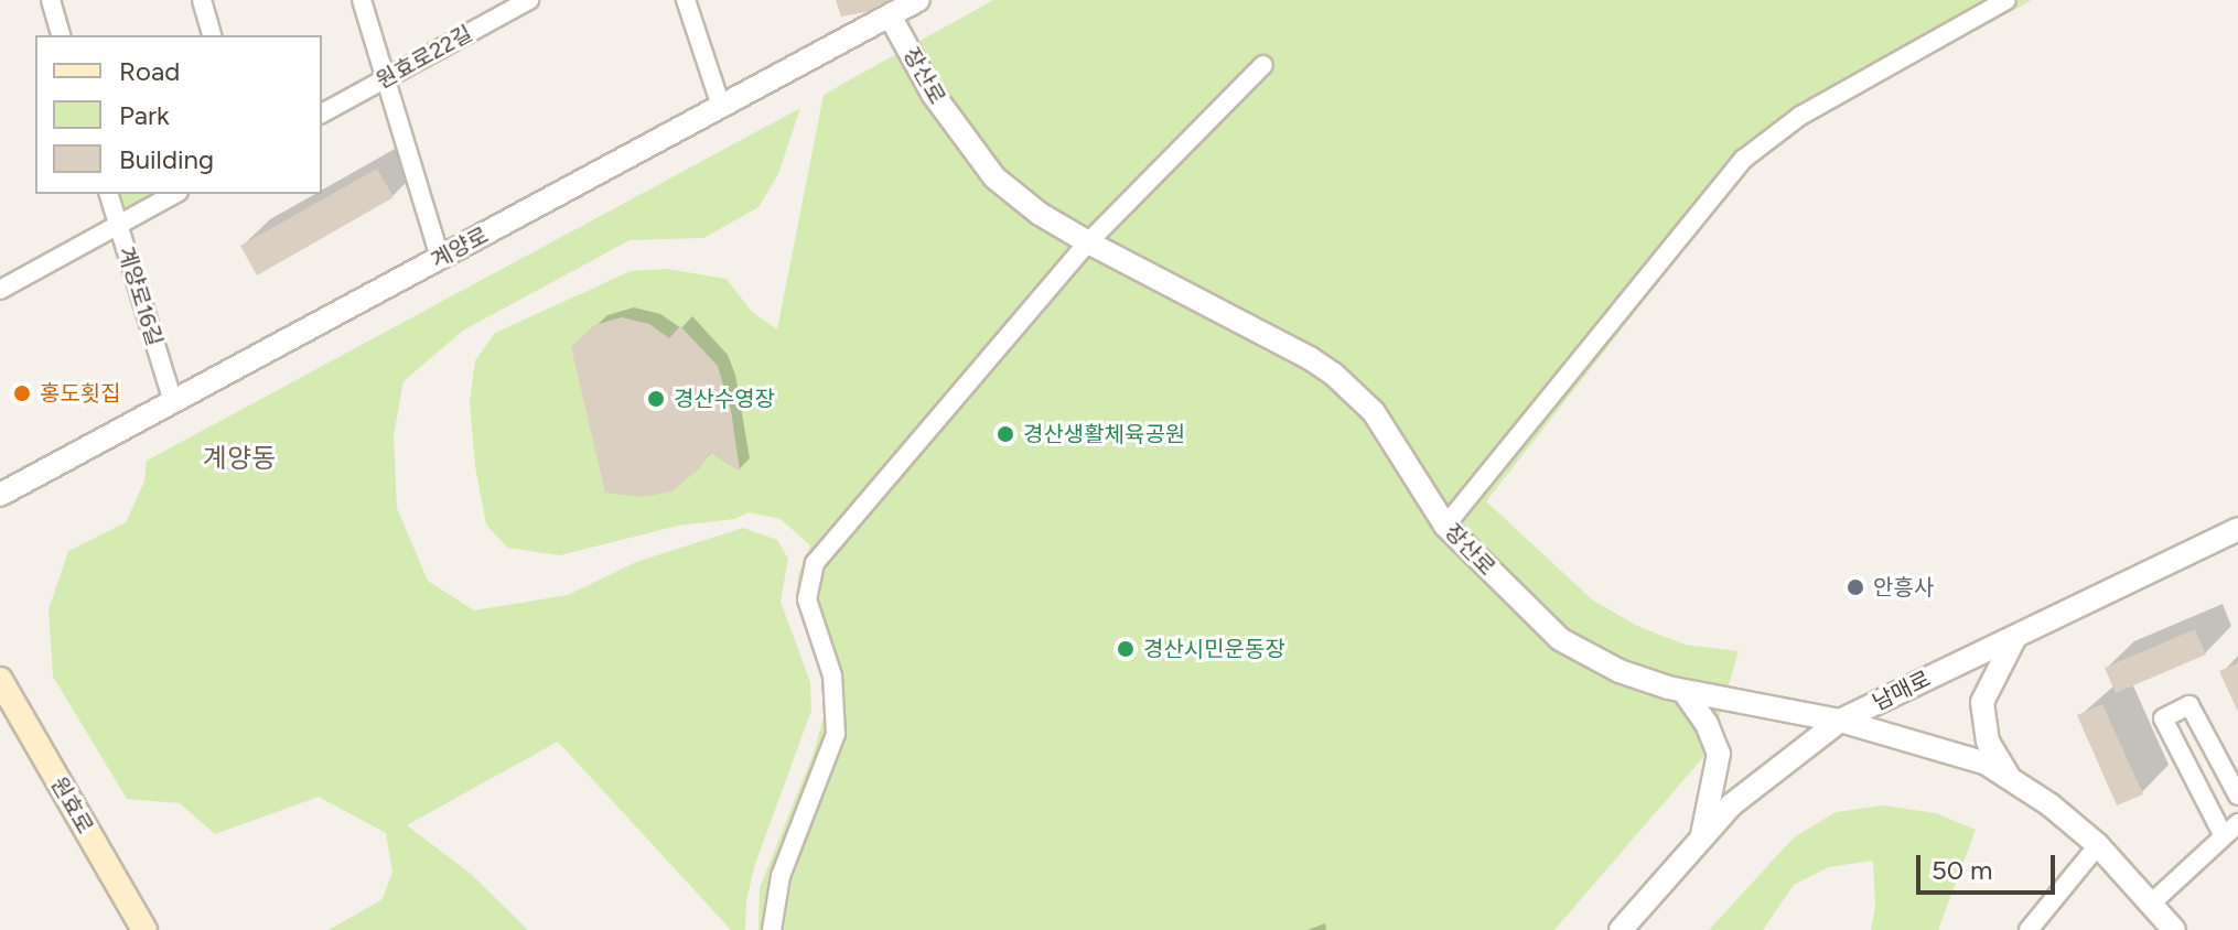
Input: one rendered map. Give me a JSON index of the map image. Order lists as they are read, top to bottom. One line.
{"streets":{"main road":["원효로"],"street":["원효로22길","장산로","계양로","계양로16길","남매로"]},"crossings":[["장산로","계양로"],["장산로","남매로"],["계양로","계양로16길"]],"districts":["계양동"],"places":["홍도횟집","경산수영장","경산생활체육공원","안흥사","경산시민운동장"],"legend":["Road","Park","Building"],"scale_bar":"50 m"}
